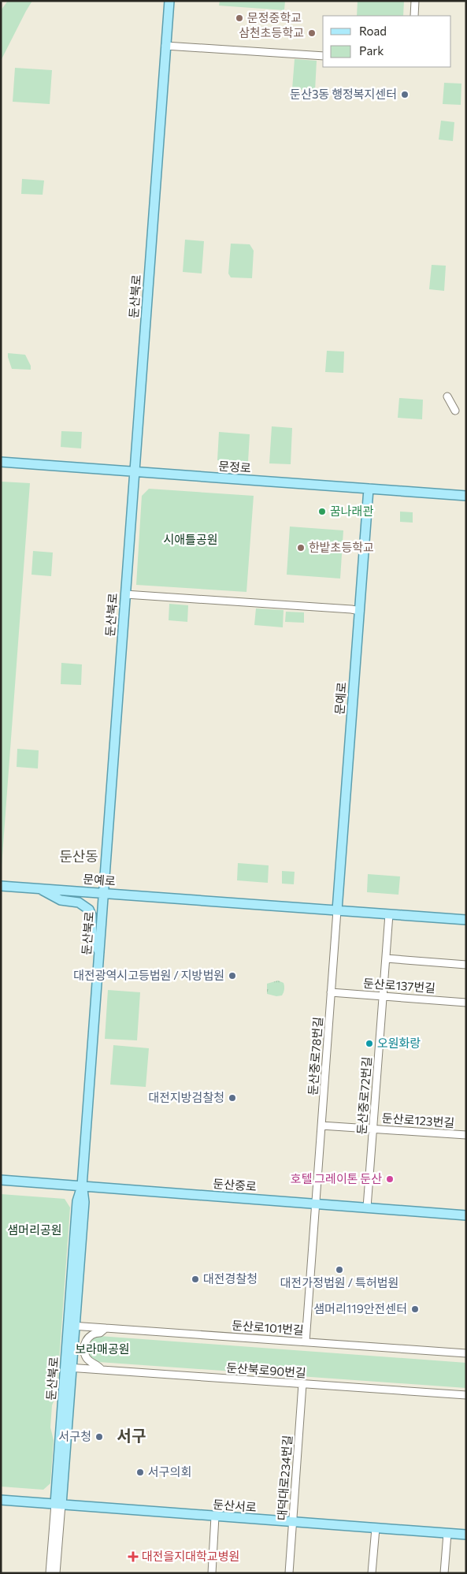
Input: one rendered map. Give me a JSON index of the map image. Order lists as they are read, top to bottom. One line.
{"streets":{"main road":["둔산북로","문정로","문예로","둔산중로","둔산서로"],"street":["둔산로137번길","둔산중로78번길","둔산중로72번길","둔산로123번길","둔산로101번길","둔산북로90번길","대덕대로234번길"]},"crossings":[["둔산북로","문정로"],["둔산북로","문예로"],["둔산북로","둔산중로"],["둔산북로","둔산로101번길"],["둔산북로","둔산북로90번길"],["둔산북로","둔산서로"],["문정로","문예로"],["문예로","둔산중로78번길"],["문예로","둔산중로72번길"],["둔산로137번길","둔산중로78번길"],["둔산로137번길","둔산중로72번길"],["둔산중로78번길","둔산로123번길"],["둔산중로78번길","둔산중로"],["둔산중로78번길","둔산로101번길"],["둔산중로72번길","둔산로123번길"],["둔산중로72번길","둔산중로"],["둔산북로90번길","대덕대로234번길"],["대덕대로234번길","둔산서로"]],"districts":["둔산동","서구"],"parks":["시애틀공원","샘머리공원","보라매공원"],"places":{"other":["문정중학교","삼천초등학교","둔산3동 행정복지센터","꿈나래관","한밭초등학교","대전광역시고등법원 / 지방법원","오원화랑","대전지방검찰청","호텔 그레이톤 둔산","대전가정법원 / 특허법원","대전경찰청","샘머리119안전센터","서구청","서구의회"],"health":["대전을지대학교병원"]},"legend":["Road","Park"]}
